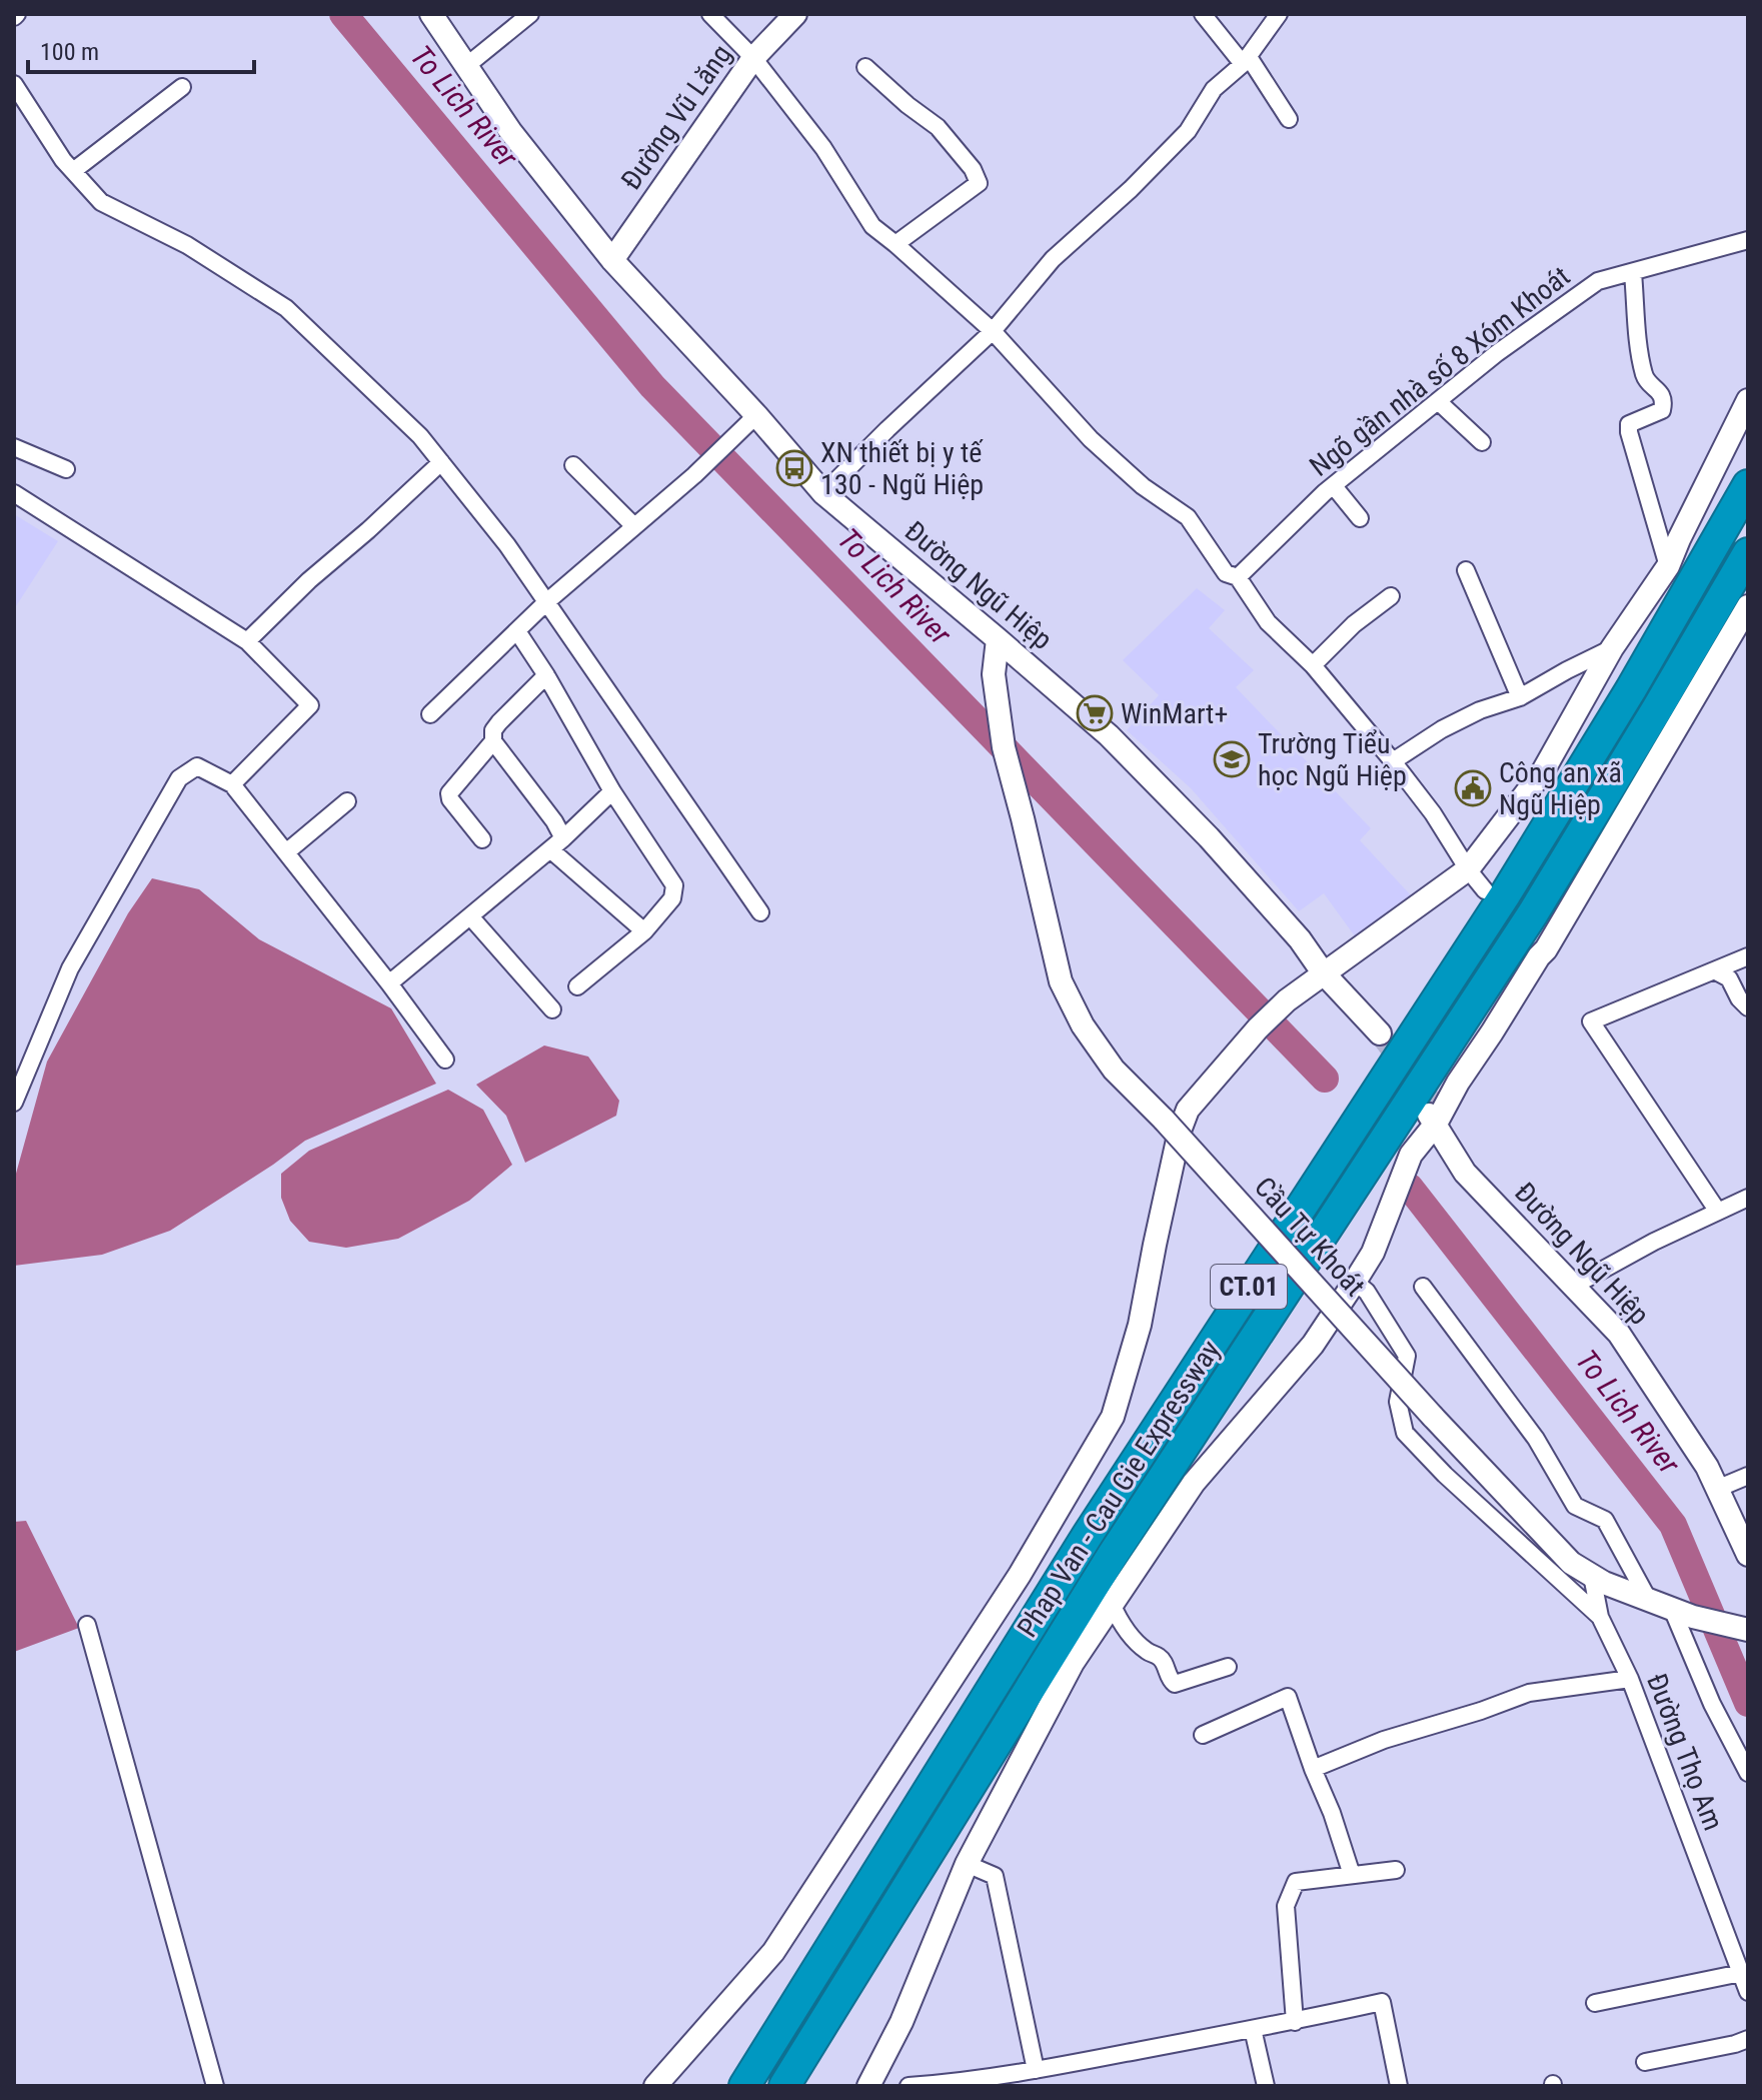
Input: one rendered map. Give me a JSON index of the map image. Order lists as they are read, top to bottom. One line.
{"streets":{"highway":["CT.01","Phap Van - Cau Gie Expressway"],"street":["Đường Vũ Lăng","Ngõ gần nhà số 8 Xóm Khoát","Đường Ngũ Hiệp","Cầu Tự Khoát","Đường Thọ Am"]},"crossings":[["Đường Vũ Lăng","Đường Ngũ Hiệp"],["Đường Ngũ Hiệp","Cầu Tự Khoát"],["Cầu Tự Khoát","Đường Thọ Am"]],"water":["To Lich River"],"places":{"bus stop":["XN thiết bị y tế 130 - Ngũ Hiệp"],"supermarket":["WinMart+"],"school or university":["Trường Tiểu học Ngũ Hiệp"],"public building":["Công an xã Ngũ Hiệp"]},"scale_bar":"100 m"}
